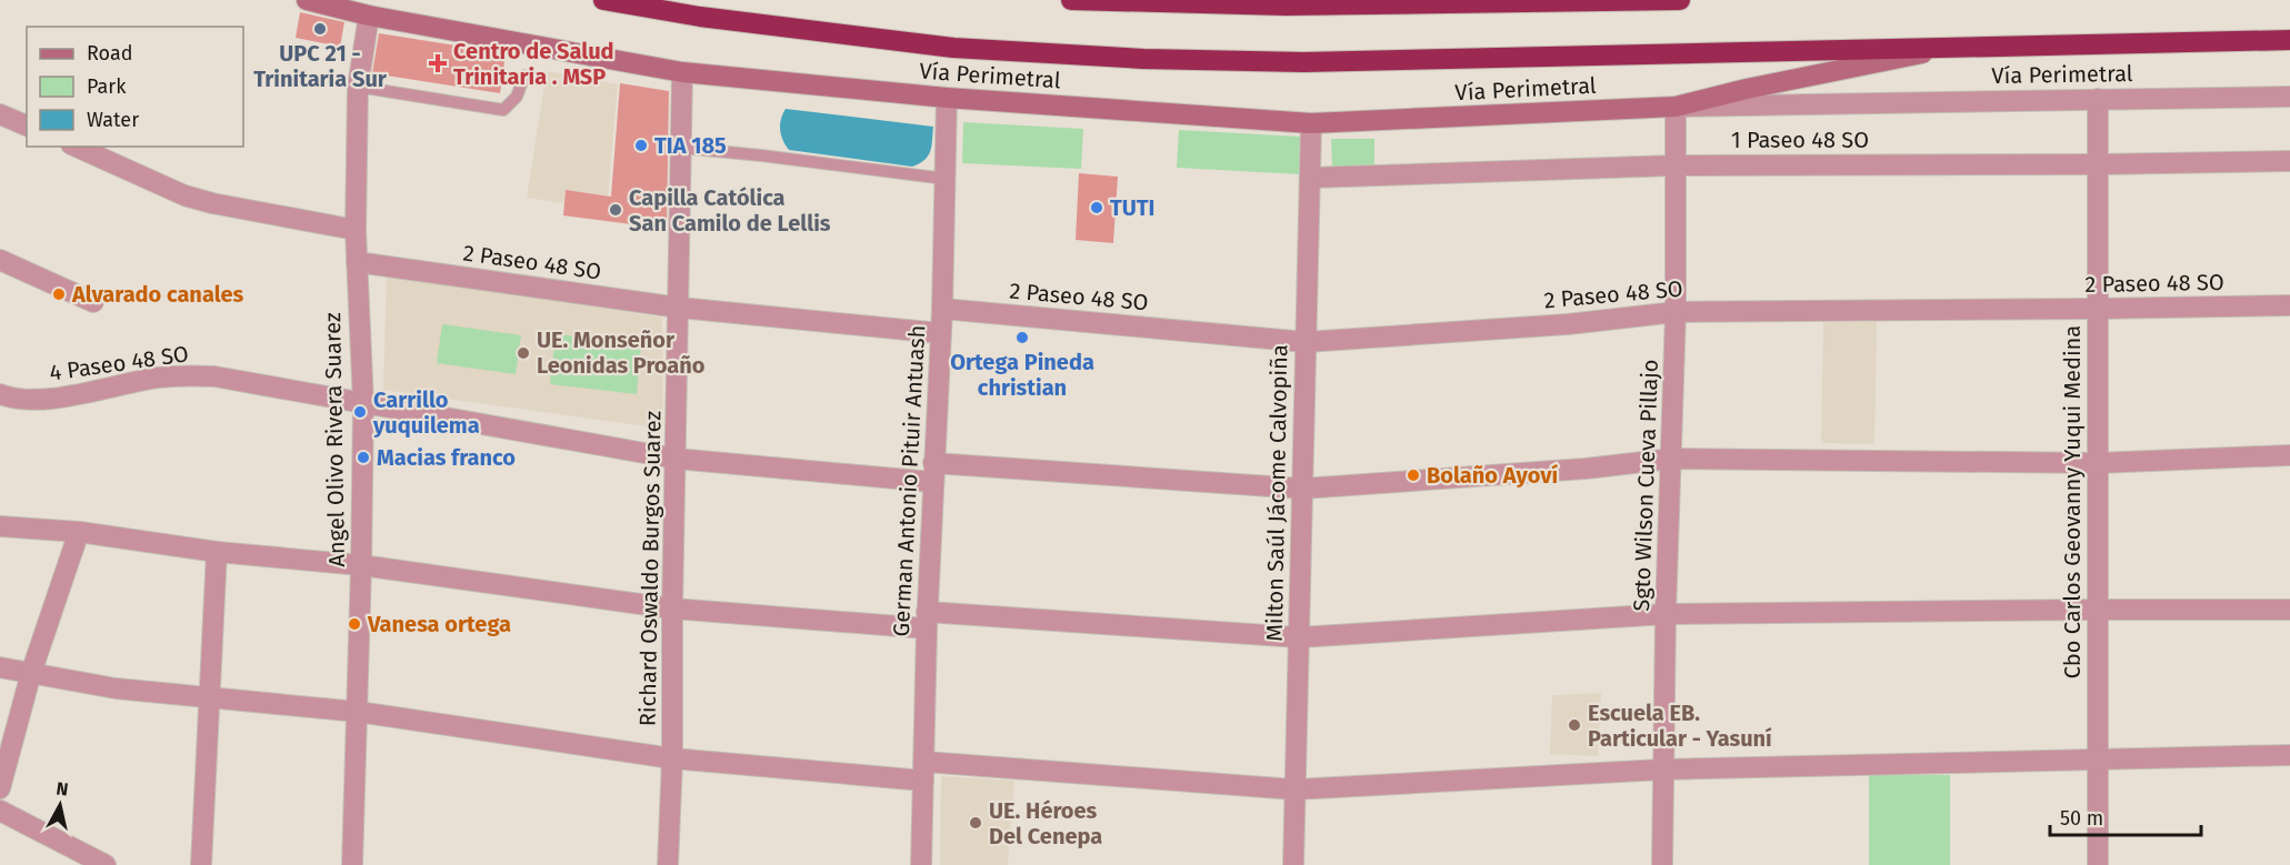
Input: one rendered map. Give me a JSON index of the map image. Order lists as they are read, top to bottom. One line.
{"streets":{"highway":["Vía Perimetral"],"street":["1 Paseo 48 SO","2 Paseo 48 SO","4 Paseo 48 SO","Angel Olivo Rivera Suarez","German Antonio Pituir Antuash","Sgto Wilson Cueva Pillajo","Milton Saúl Jácome Calvopiña","Cbo Carlos Geovanny Yuqui Medina","Richard Oswaldo Burgos Suarez"]},"crossings":[["Vía Perimetral","Angel Olivo Rivera Suarez"],["Vía Perimetral","German Antonio Pituir Antuash"],["Vía Perimetral","Sgto Wilson Cueva Pillajo"],["Vía Perimetral","Milton Saúl Jácome Calvopiña"],["Vía Perimetral","Cbo Carlos Geovanny Yuqui Medina"],["Vía Perimetral","Richard Oswaldo Burgos Suarez"],["1 Paseo 48 SO","Sgto Wilson Cueva Pillajo"],["1 Paseo 48 SO","Milton Saúl Jácome Calvopiña"],["1 Paseo 48 SO","Cbo Carlos Geovanny Yuqui Medina"],["2 Paseo 48 SO","Angel Olivo Rivera Suarez"],["2 Paseo 48 SO","German Antonio Pituir Antuash"],["2 Paseo 48 SO","Sgto Wilson Cueva Pillajo"],["2 Paseo 48 SO","Milton Saúl Jácome Calvopiña"],["2 Paseo 48 SO","Cbo Carlos Geovanny Yuqui Medina"],["2 Paseo 48 SO","Richard Oswaldo Burgos Suarez"],["4 Paseo 48 SO","Angel Olivo Rivera Suarez"],["4 Paseo 48 SO","German Antonio Pituir Antuash"],["4 Paseo 48 SO","Sgto Wilson Cueva Pillajo"],["4 Paseo 48 SO","Milton Saúl Jácome Calvopiña"],["4 Paseo 48 SO","Cbo Carlos Geovanny Yuqui Medina"],["4 Paseo 48 SO","Richard Oswaldo Burgos Suarez"]],"places":{"other":["UPC 21 - Trinitaria Sur","TIA 185","TUTI","Capilla Católica San Camilo de Lellis","Alvarado canales","Ortega Pineda christian","UE. Monseñor Leonidas Proaño","Carrillo yuquilema","Macias franco","Bolaño Ayoví","Vanesa ortega","Escuela EB. Particular - Yasuní","UE. Héroes Del Cenepa"],"health":["Centro de Salud Trinitaria . MSP"]},"legend":["Road","Park","Water"],"scale_bar":"50 m","north":"top"}
